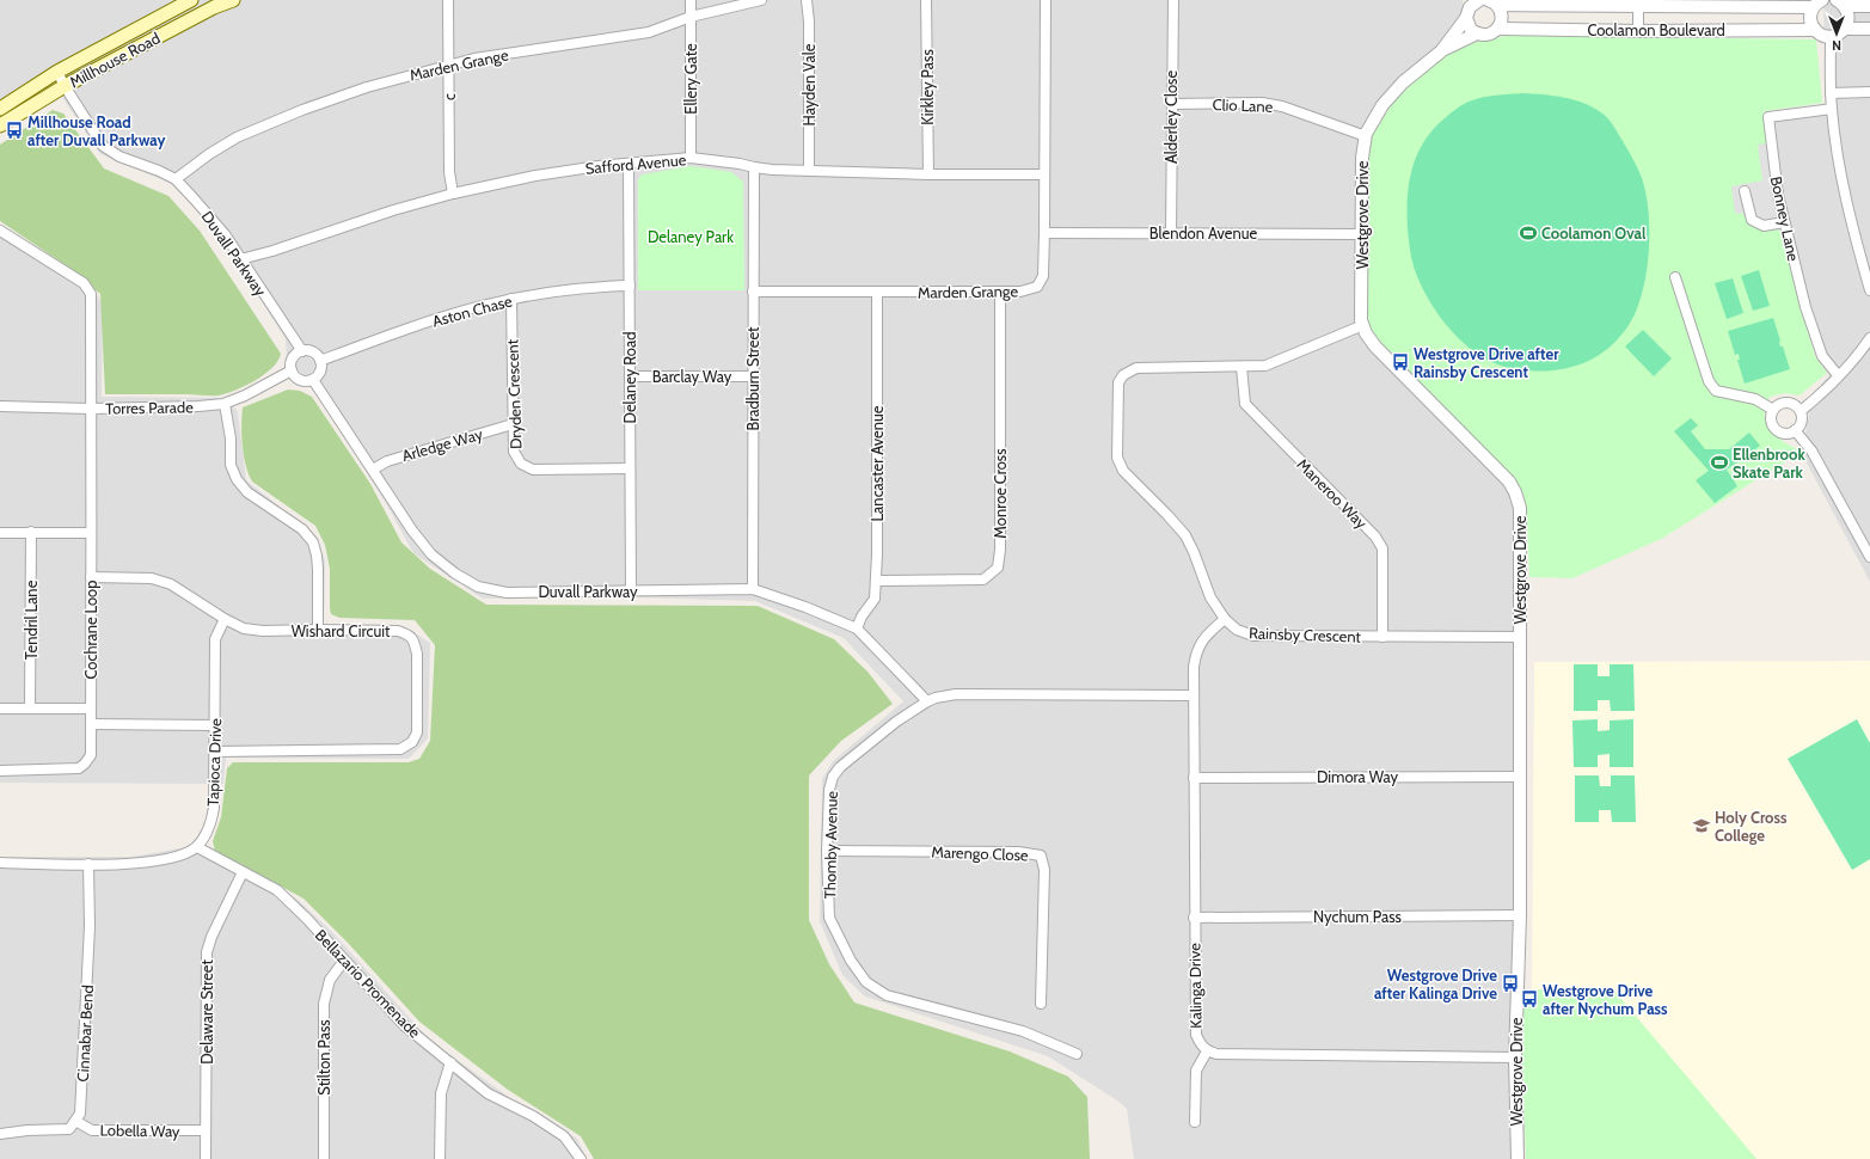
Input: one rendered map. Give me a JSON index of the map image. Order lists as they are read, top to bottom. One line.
{"streets":{"main road":["Millhouse Road"],"street":["Coolamon Boulevard","Marden Grange","Ellery Gate","Hayden Vale","Kirkley Pass","c","Clio Lane","Alderley Close","Safford Avenue","Westgrove Drive","Bonney Lane","Blendon Avenue","Duvall Parkway","Aston Chase","Barclay Way","Delaney Road","Bradburn Street","Dryden Crescent","Torres Parade","Arledge Way","Lancaster Avenue","Monroe Cross","Maneroo Way","Tendril Lane","Cochrane Loop","Wishard Circuit","Rainsby Crescent","Tapioca Drive","Dimora Way","Thomby Avenue","Marengo Close","Nychum Pass","Bellazario Promenade","Kalinga Drive","Delaware Street","Cinnabar Bend","Stilton Pass","Lobella Way"]},"crossings":[["Coolamon Boulevard","Westgrove Drive"],["Millhouse Road","Duvall Parkway"],["Marden Grange","Ellery Gate"],["Marden Grange","c"],["Marden Grange","Safford Avenue"],["Marden Grange","Blendon Avenue"],["Marden Grange","Duvall Parkway"],["Marden Grange","Bradburn Street"],["Marden Grange","Lancaster Avenue"],["Marden Grange","Monroe Cross"],["Ellery Gate","Safford Avenue"],["Hayden Vale","Safford Avenue"],["Kirkley Pass","Safford Avenue"],["c","Safford Avenue"],["Clio Lane","Alderley Close"],["Clio Lane","Westgrove Drive"],["Alderley Close","Blendon Avenue"],["Safford Avenue","Duvall Parkway"],["Safford Avenue","Delaney Road"],["Safford Avenue","Bradburn Street"],["Westgrove Drive","Blendon Avenue"],["Westgrove Drive","Rainsby Crescent"],["Westgrove Drive","Dimora Way"],["Westgrove Drive","Nychum Pass"],["Westgrove Drive","Kalinga Drive"],["Duvall Parkway","Aston Chase"],["Duvall Parkway","Delaney Road"],["Duvall Parkway","Bradburn Street"],["Duvall Parkway","Torres Parade"],["Duvall Parkway","Arledge Way"],["Duvall Parkway","Lancaster Avenue"],["Duvall Parkway","Thomby Avenue"],["Aston Chase","Delaney Road"],["Aston Chase","Dryden Crescent"],["Aston Chase","Torres Parade"],["Barclay Way","Delaney Road"],["Barclay Way","Bradburn Street"],["Delaney Road","Dryden Crescent"],["Dryden Crescent","Arledge Way"],["Torres Parade","Cochrane Loop"],["Lancaster Avenue","Monroe Cross"],["Maneroo Way","Rainsby Crescent"],["Cochrane Loop","Wishard Circuit"],["Wishard Circuit","Tapioca Drive"],["Rainsby Crescent","Kalinga Drive"],["Tapioca Drive","Bellazario Promenade"],["Dimora Way","Kalinga Drive"],["Thomby Avenue","Marengo Close"],["Thomby Avenue","Kalinga Drive"],["Nychum Pass","Kalinga Drive"],["Bellazario Promenade","Delaware Street"],["Bellazario Promenade","Stilton Pass"],["Delaware Street","Lobella Way"],["Cinnabar Bend","Lobella Way"]],"parks":["Delaney Park"],"places":{"bus stop":["Millhouse Road after Duvall Parkway","Westgrove Drive after Rainsby Crescent","Westgrove Drive after Kalinga Drive","Westgrove Drive after Nychum Pass"],"sports":["Coolamon Oval","Ellenbrook Skate Park"],"school or university":["Holy Cross College"]},"north":"bottom"}
